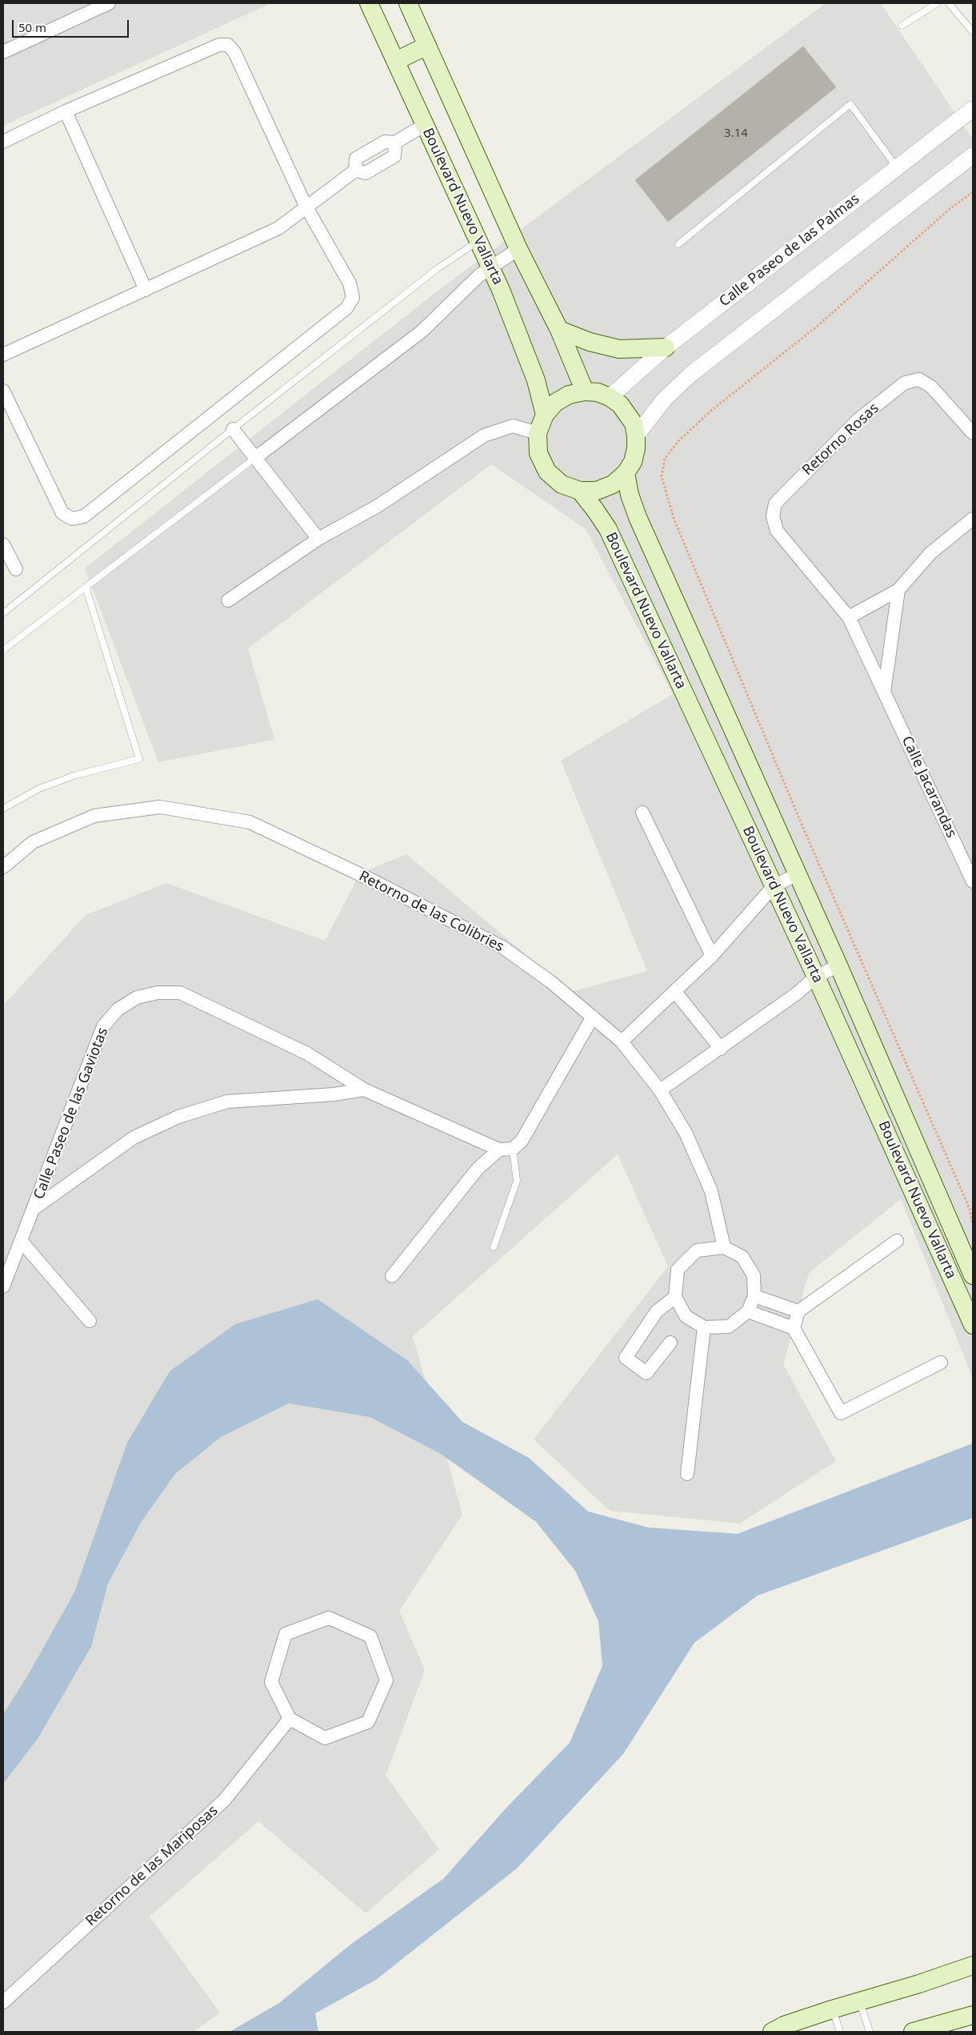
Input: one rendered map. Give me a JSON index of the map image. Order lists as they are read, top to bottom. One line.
{"streets":{"main road":["Boulevard Nuevo Vallarta"],"street":["Calle Paseo de las Palmas","Retorno Rosas","Calle Jacarandas","Retorno de las Colibries","Calle Paseo de las Gaviotas","Retorno de las Mariposas"]},"crossings":[["Boulevard Nuevo Vallarta","Calle Paseo de las Palmas"],["Retorno Rosas","Calle Jacarandas"]],"house_numbers":["3.14"],"scale_bar":"50 m"}
